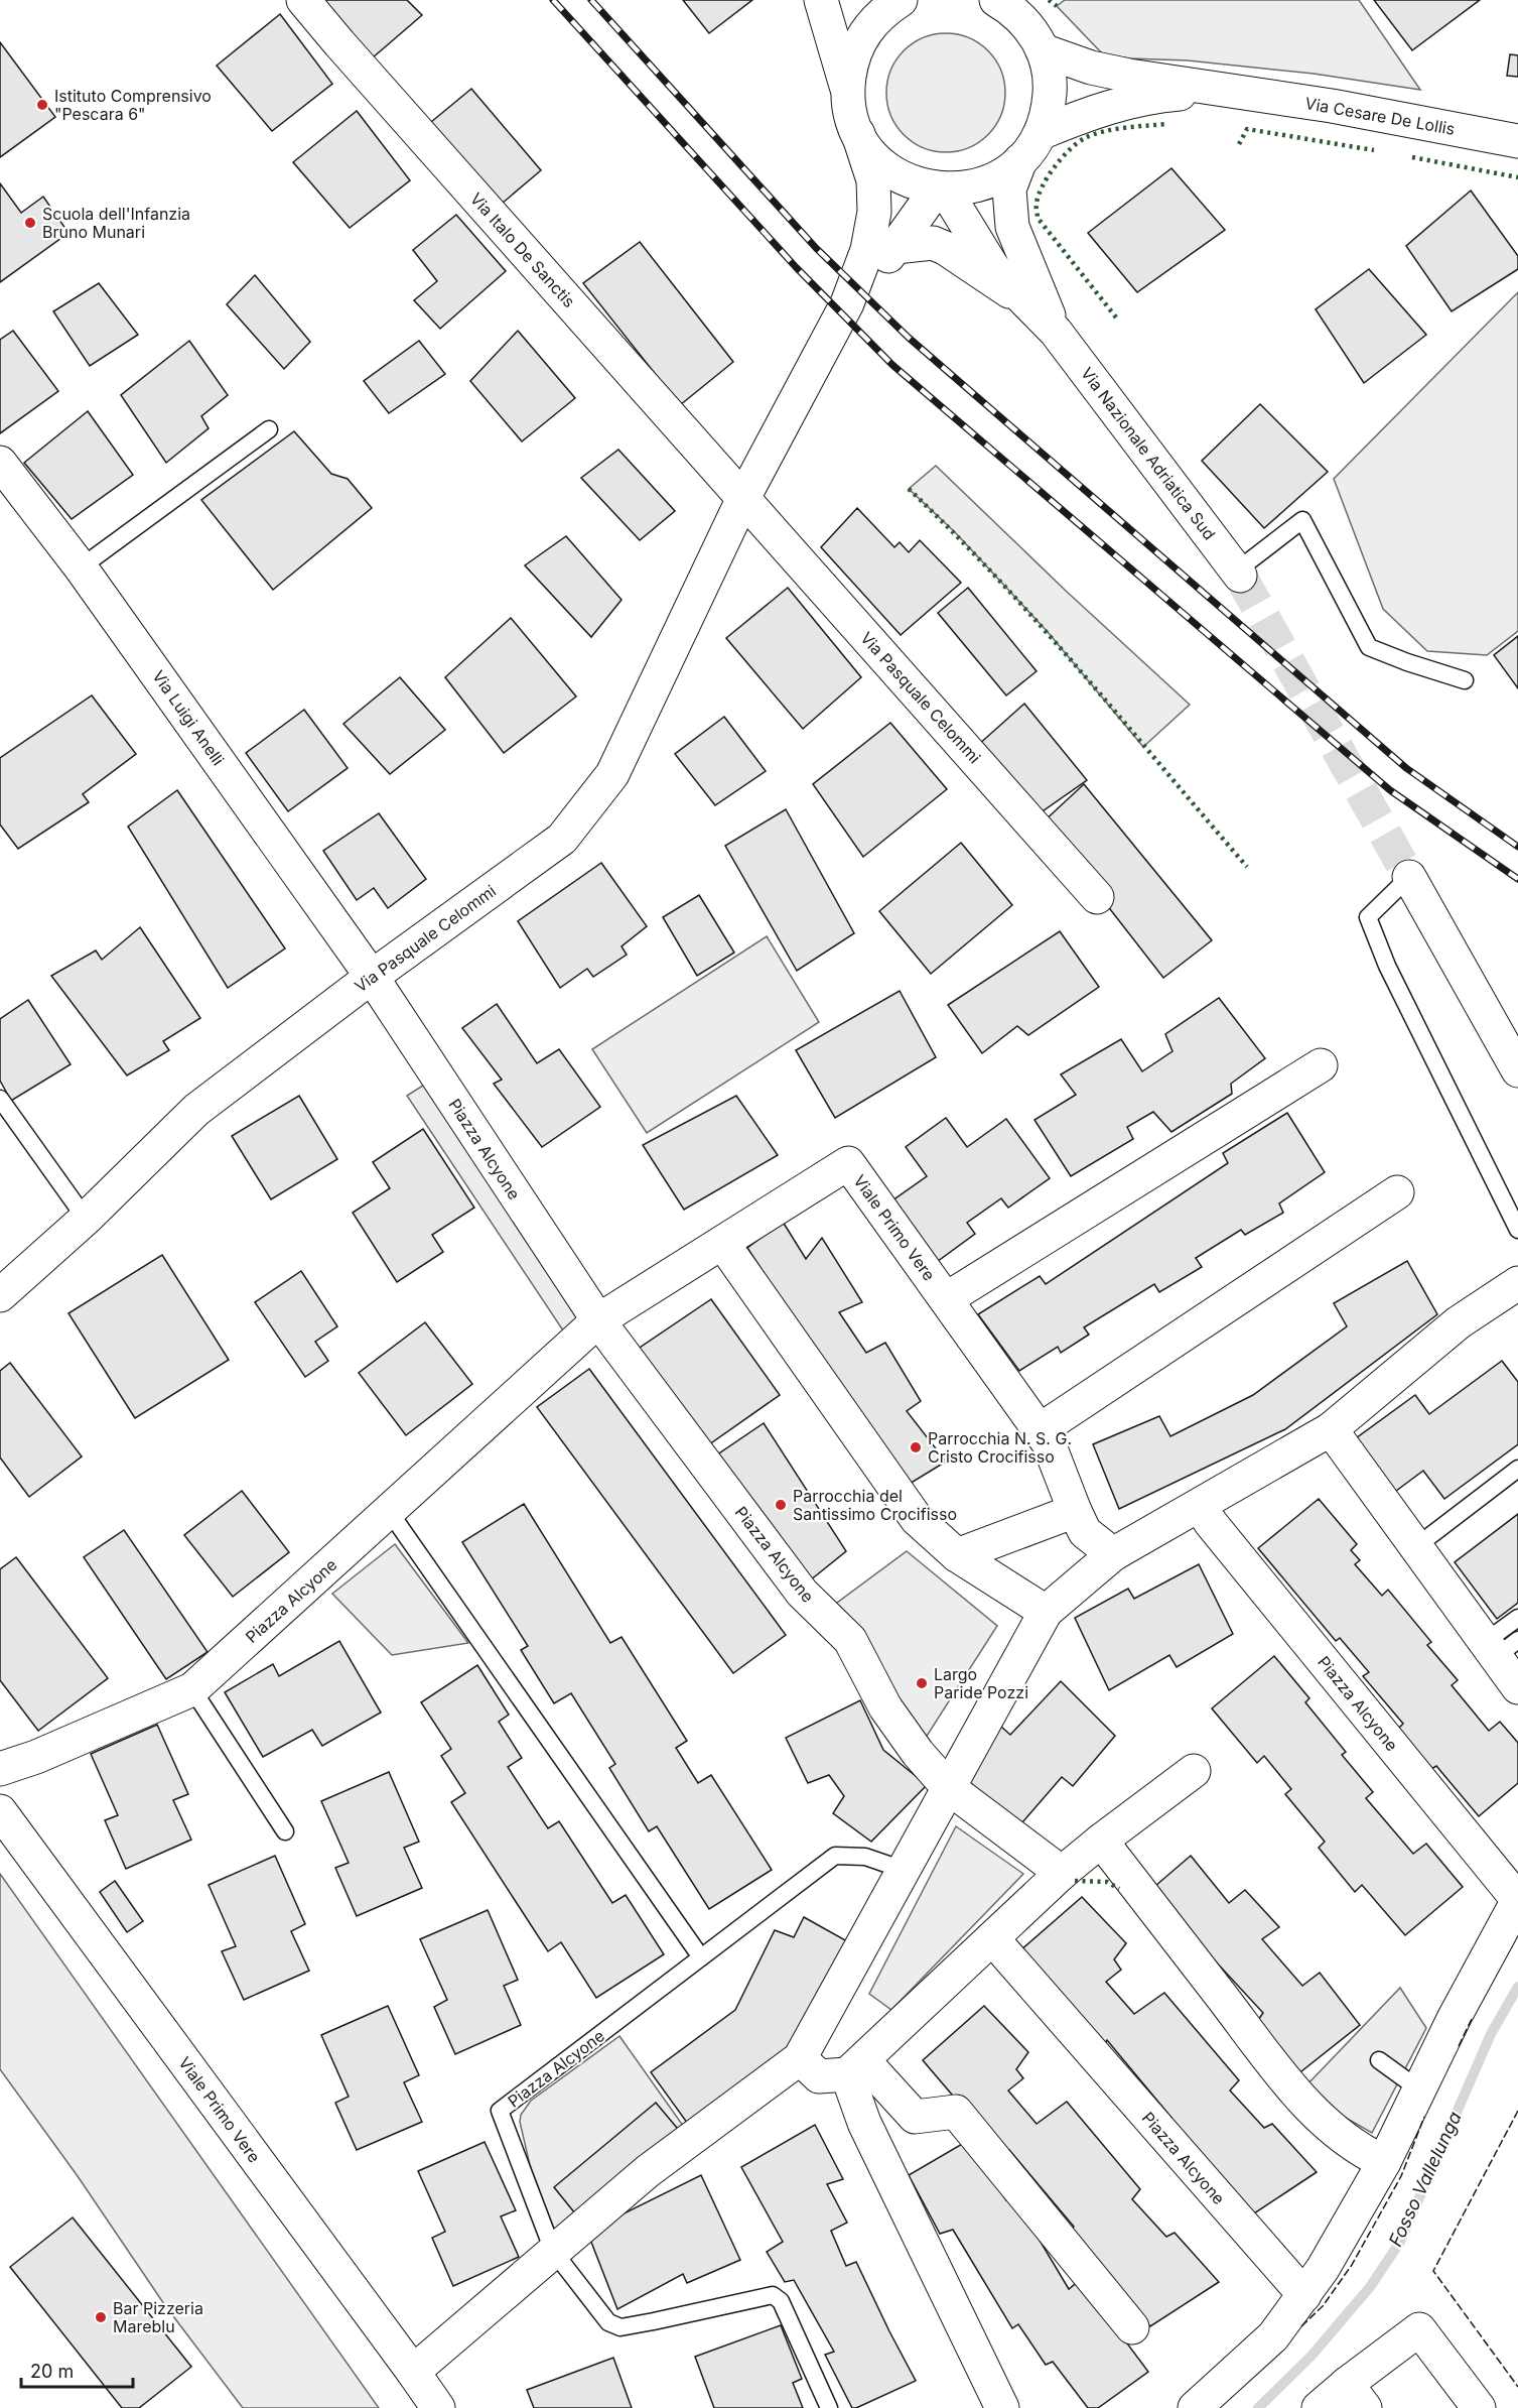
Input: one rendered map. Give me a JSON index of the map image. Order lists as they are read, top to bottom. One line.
{"streets":{"street":["Via Cesare De Lollis","Via Italo De Sanctis","Via Nazionale Adriatica Sud","Via Pasquale Celommi","Via Luigi Anelli","Piazza Alcyone","Viale Primo Vere"]},"crossings":[["Via Italo De Sanctis","Via Pasquale Celommi"],["Via Nazionale Adriatica Sud","Via Pasquale Celommi"],["Via Pasquale Celommi","Via Luigi Anelli"],["Via Pasquale Celommi","Piazza Alcyone"],["Via Luigi Anelli","Piazza Alcyone"],["Piazza Alcyone","Viale Primo Vere"]],"water":["Fosso Vallelunga"],"places":["Istituto Comprensivo \"Pescara 6\"","Scuola dell'Infanzia Bruno Munari","Parrocchia N. S. G. Cristo Crocifisso","Parrocchia del Santissimo Crocifisso","Largo Paride Pozzi","Bar Pizzeria Mareblu"],"scale_bar":"20 m"}
